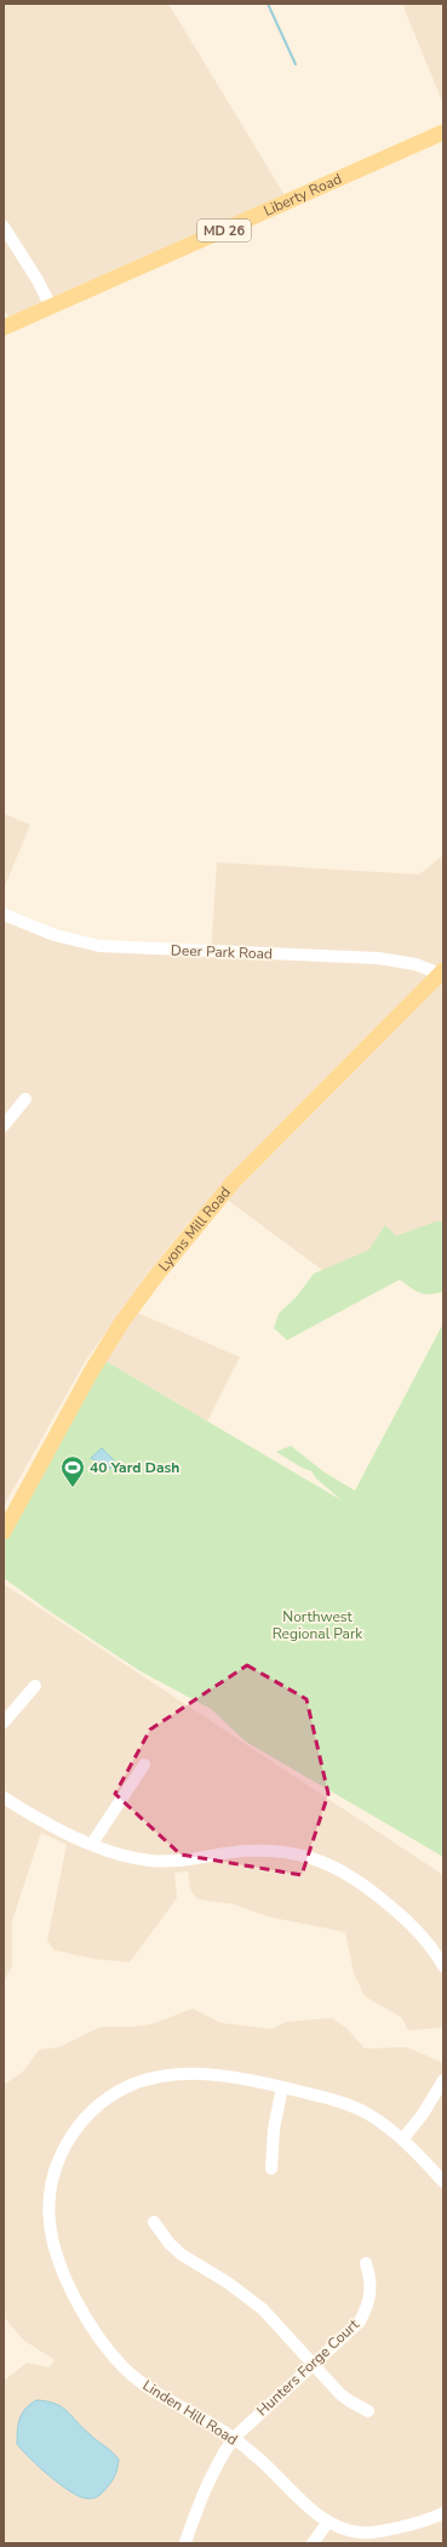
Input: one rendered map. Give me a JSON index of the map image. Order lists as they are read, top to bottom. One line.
{"streets":{"main road":["Liberty Road","MD 26","Lyons Mill Road"],"street":["Deer Park Road","Hunters Forge Court","Linden Hill Road"]},"crossings":[["Deer Park Road","Lyons Mill Road"],["Hunters Forge Court","Linden Hill Road"]],"parks":["Northwest Regional Park"],"places":{"sports":["40 Yard Dash"]}}
